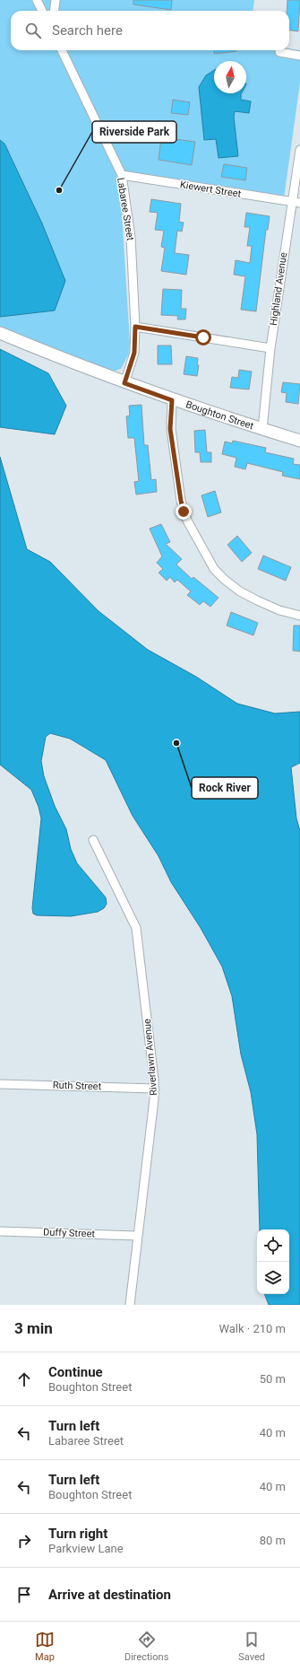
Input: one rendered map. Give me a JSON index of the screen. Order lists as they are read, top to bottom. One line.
{"streets":{"street":["Kiewert Street","Labaree Street","Highland Avenue","Boughton Street","Riverlawn Avenue","Ruth Street","Duffy Street"]},"crossings":[["Kiewert Street","Labaree Street"],["Kiewert Street","Highland Avenue"],["Labaree Street","Boughton Street"],["Highland Avenue","Boughton Street"],["Riverlawn Avenue","Ruth Street"],["Riverlawn Avenue","Duffy Street"]],"places":["Riverside Park","Rock River"],"north":"top","page":{"search":"Search here","heading":["3 min","Walk · 210 m"],"list":[["Continue","Boughton Street","50 m"],["Turn left","Labaree Street","40 m"],["Turn left","Boughton Street","40 m"],["Turn right","Parkview Lane","80 m"],"Arrive at destination"],"nav":["Map","Directions","Saved"]}}
